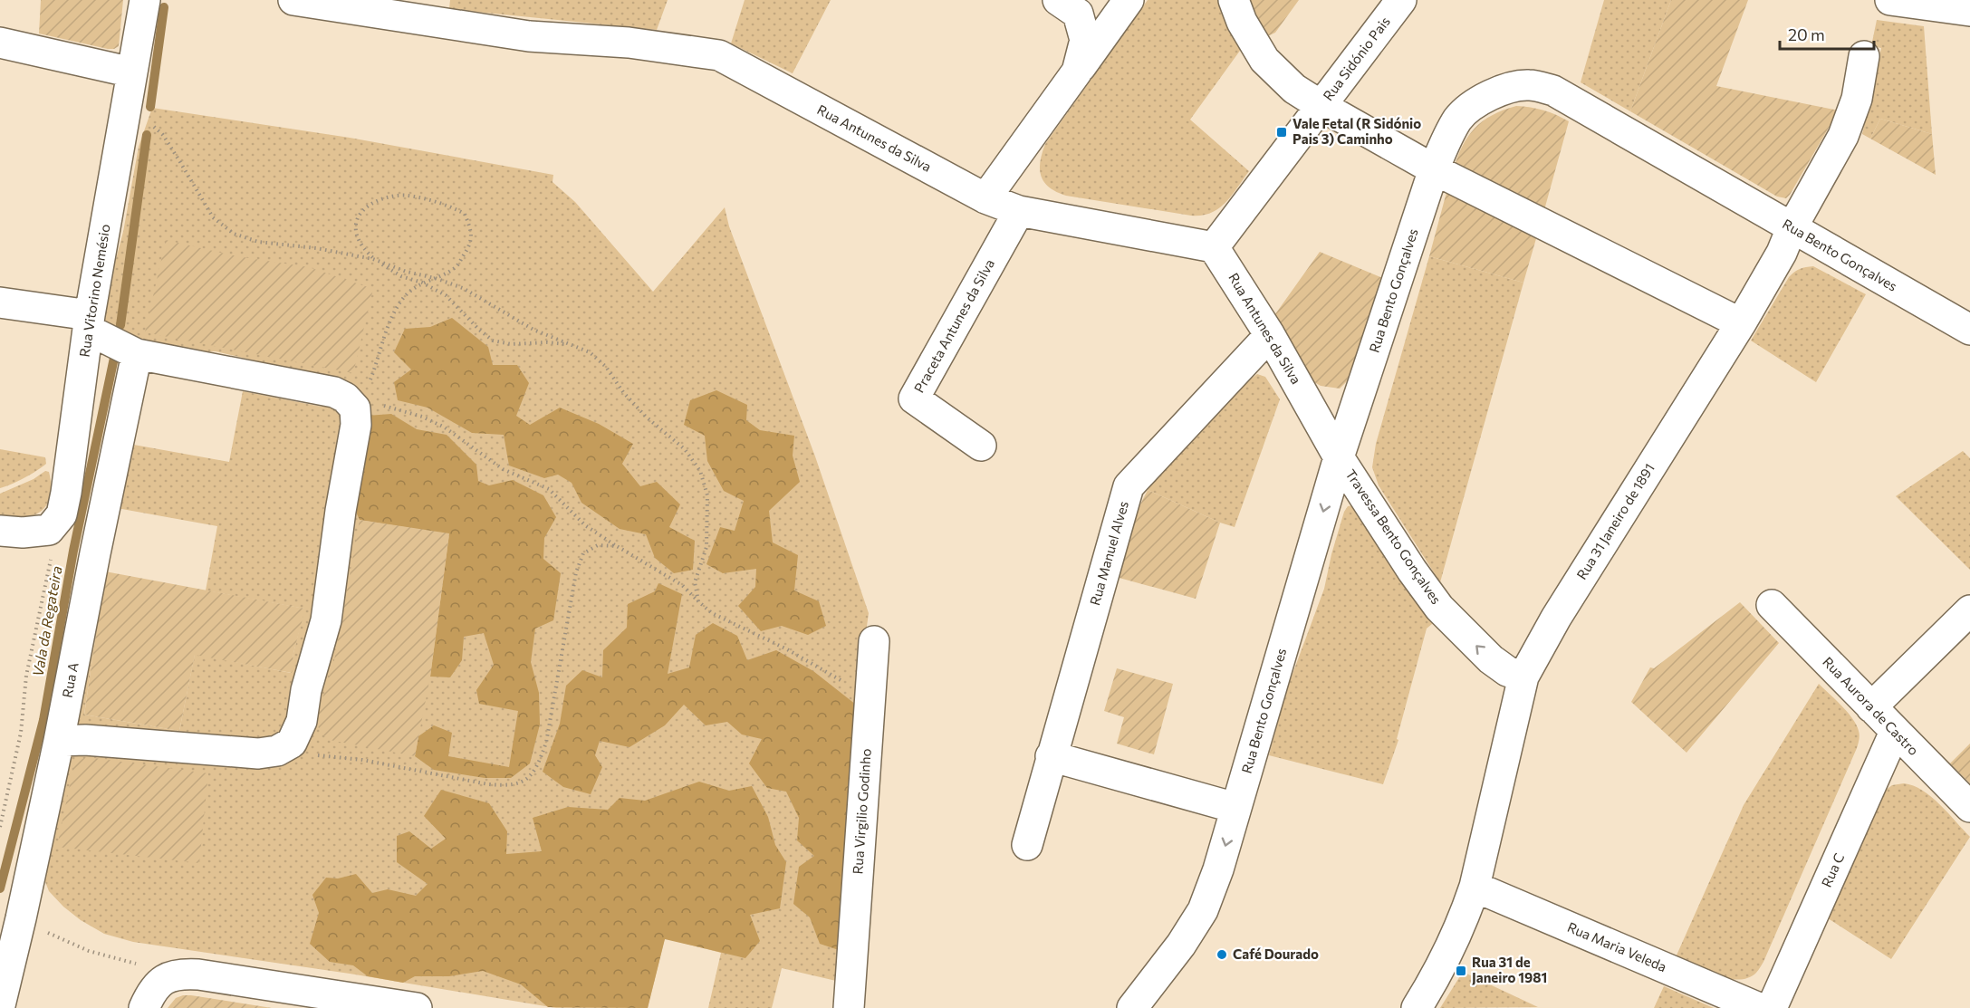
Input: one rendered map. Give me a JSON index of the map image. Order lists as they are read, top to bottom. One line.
{"streets":{"street":["Rua Sidónio Pais","Rua Antunes da Silva","Rua Bento Gonçalves","Rua Vitorino Nemésio","Praceta Antunes da Silva","Rua 31 Janeiro de 1891","Travessa Bento Gonçalves","Rua Manuel Alves","Rua A","Rua Aurora de Castro","Rua Virgilio Godinho","Rua C","Rua Maria Veleda"]},"crossings":[["Rua Sidónio Pais","Rua Antunes da Silva"],["Rua Antunes da Silva","Rua Bento Gonçalves"],["Rua Antunes da Silva","Praceta Antunes da Silva"],["Rua Antunes da Silva","Travessa Bento Gonçalves"],["Rua Antunes da Silva","Rua Manuel Alves"],["Rua Bento Gonçalves","Rua 31 Janeiro de 1891"],["Rua Bento Gonçalves","Travessa Bento Gonçalves"],["Rua 31 Janeiro de 1891","Travessa Bento Gonçalves"],["Rua 31 Janeiro de 1891","Rua Maria Veleda"],["Rua Aurora de Castro","Rua C"]],"one_way":["Rua Bento Gonçalves","Travessa Bento Gonçalves"],"water":["Vala da Regateira"],"places":{"transit":["Vale Fetal (R Sidónio Pais 3) Caminho","Rua 31 de Janeiro 1981"],"other":["Café Dourado"]},"scale_bar":"20 m"}
